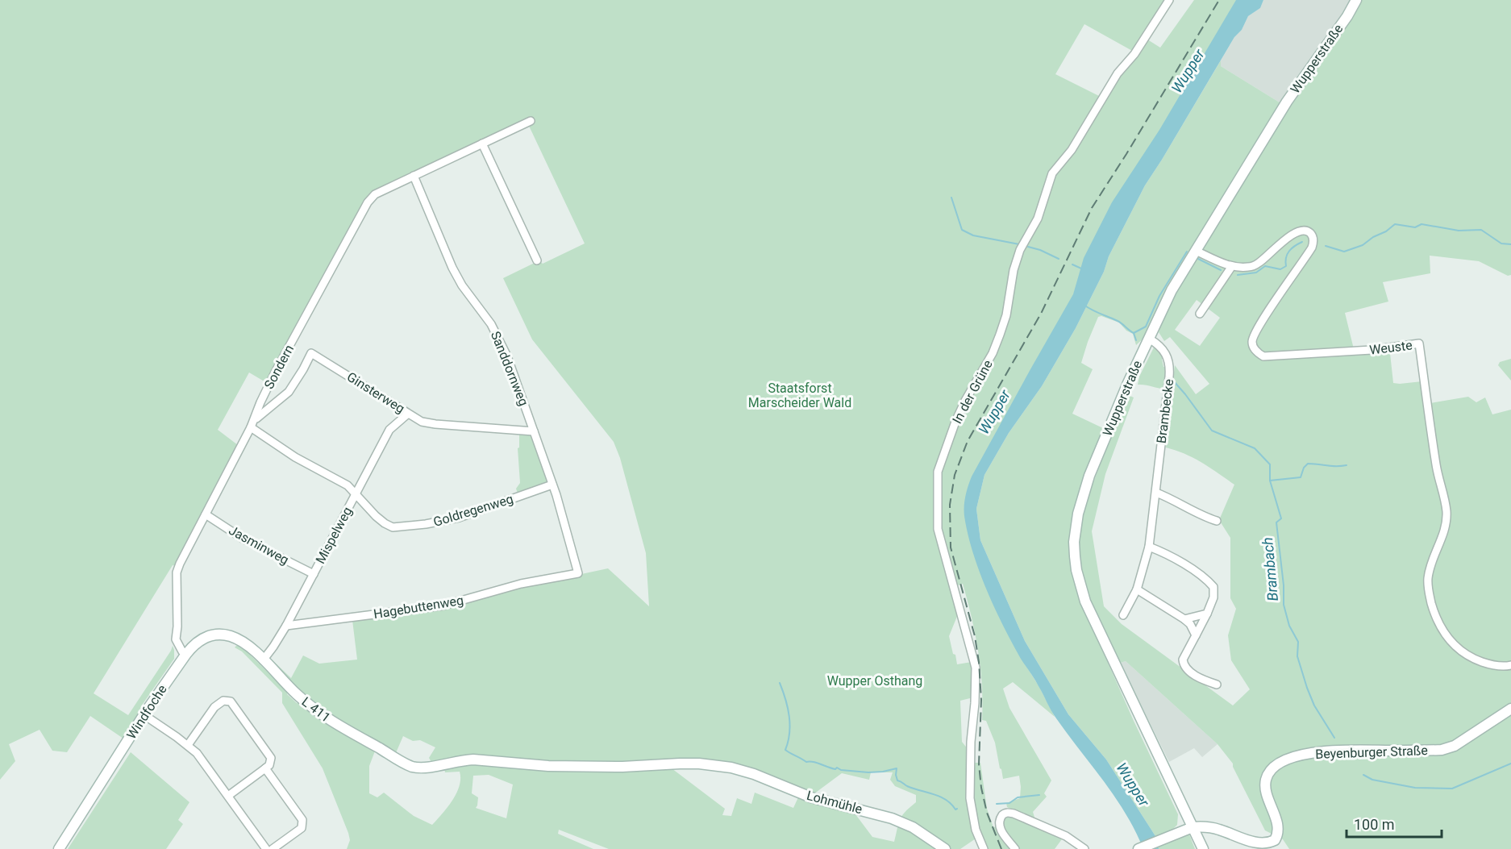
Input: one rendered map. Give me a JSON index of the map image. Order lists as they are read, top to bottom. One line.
{"streets":{"main road":["Wupperstraße","L 411","Windfoche","Beyenburger Straße","Lohmühle"],"street":["Weuste","Sondern","Sanddornweg","In der Grüne","Ginsterweg","Brambecke","Goldregenweg","Mispelweg","Jasminweg","Hagebuttenweg"]},"crossings":[["Wupperstraße","Weuste"],["Wupperstraße","Brambecke"],["Wupperstraße","Beyenburger Straße"],["Sondern","Sanddornweg"],["Sondern","Ginsterweg"],["Sondern","Goldregenweg"],["Sondern","Jasminweg"],["Sondern","Windfoche"],["Sanddornweg","Ginsterweg"],["Sanddornweg","Goldregenweg"],["Sanddornweg","Hagebuttenweg"],["Ginsterweg","Goldregenweg"],["Ginsterweg","Mispelweg"],["Goldregenweg","Mispelweg"],["Mispelweg","Jasminweg"],["Mispelweg","Hagebuttenweg"],["Mispelweg","L 411"],["Mispelweg","Windfoche"],["L 411","Windfoche"],["L 411","Lohmühle"]],"water":["Wupper","Brambach"],"parks":["Staatsforst Marscheider Wald","Wupper Osthang"],"scale_bar":"100 m"}
